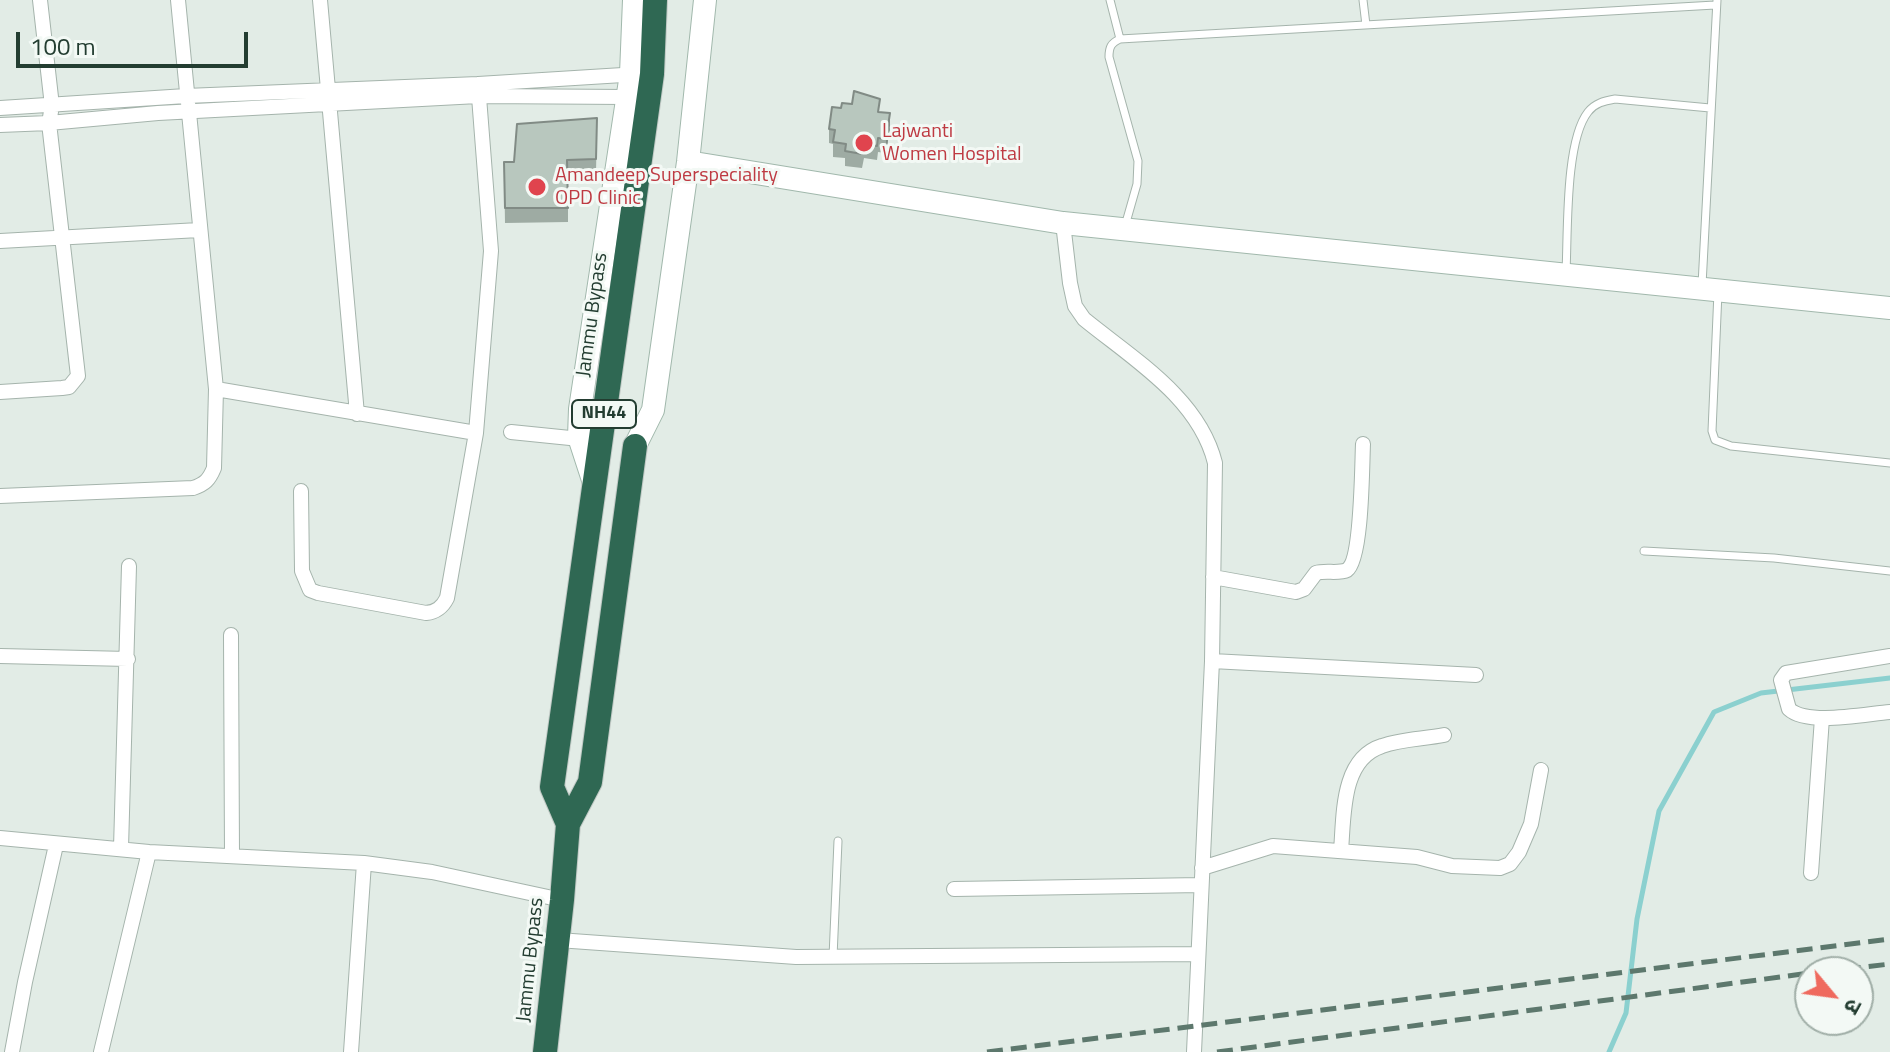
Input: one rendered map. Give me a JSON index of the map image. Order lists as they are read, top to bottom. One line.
{"streets":{"highway":["Jammu Bypass","NH44"]},"places":["Lajwanti Women Hospital","Amandeep Superspeciality OPD Clinic"],"scale_bar":"100 m","north":"bottom right"}
